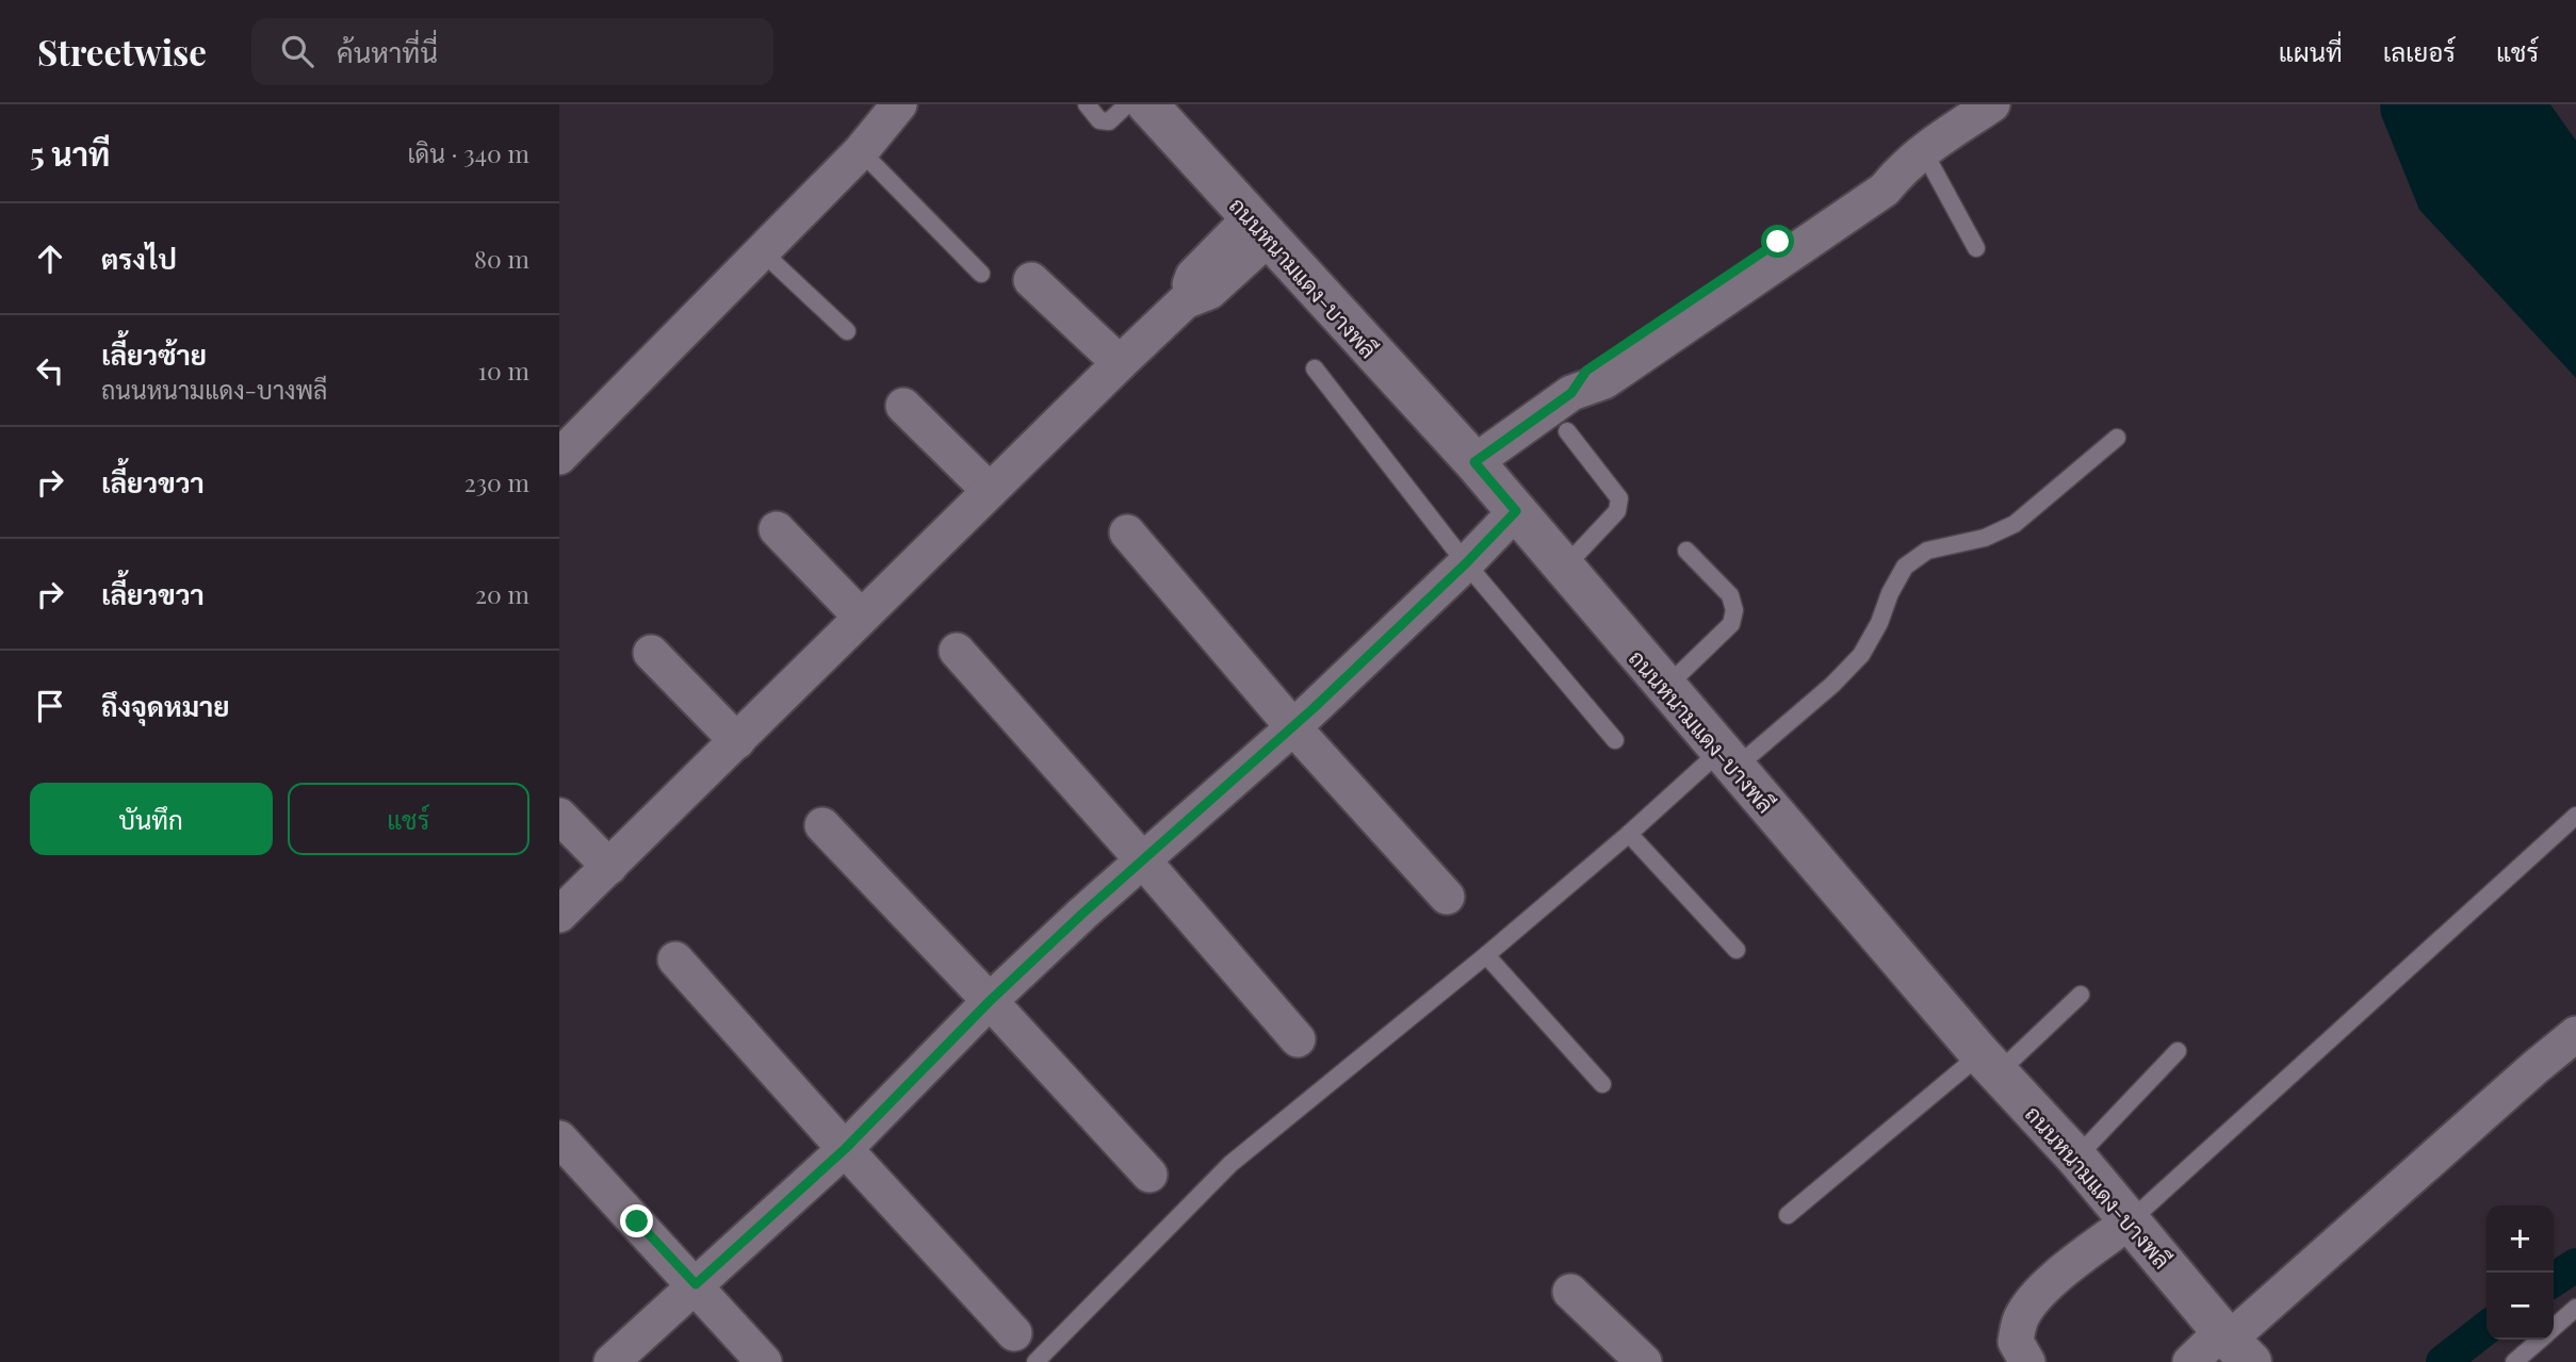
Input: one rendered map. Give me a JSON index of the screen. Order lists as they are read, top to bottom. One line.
{"streets":{"main road":["ถนนหนามแดง-บางพลี"]},"page":{"header":"Streetwise","search":"ค้นหาที่นี่","nav":["แผนที่","เลเยอร์","แชร์"],"heading":["5 นาที","เดิน · 340 m"],"list":[["ตรงไป","80 m"],["เลี้ยวซ้าย","ถนนหนามแดง-บางพลี","10 m"],["เลี้ยวขวา","230 m"],["เลี้ยวขวา","20 m"],"ถึงจุดหมาย"],"buttons":["บันทึก","แชร์"],"map_buttons":["+","−"]}}
